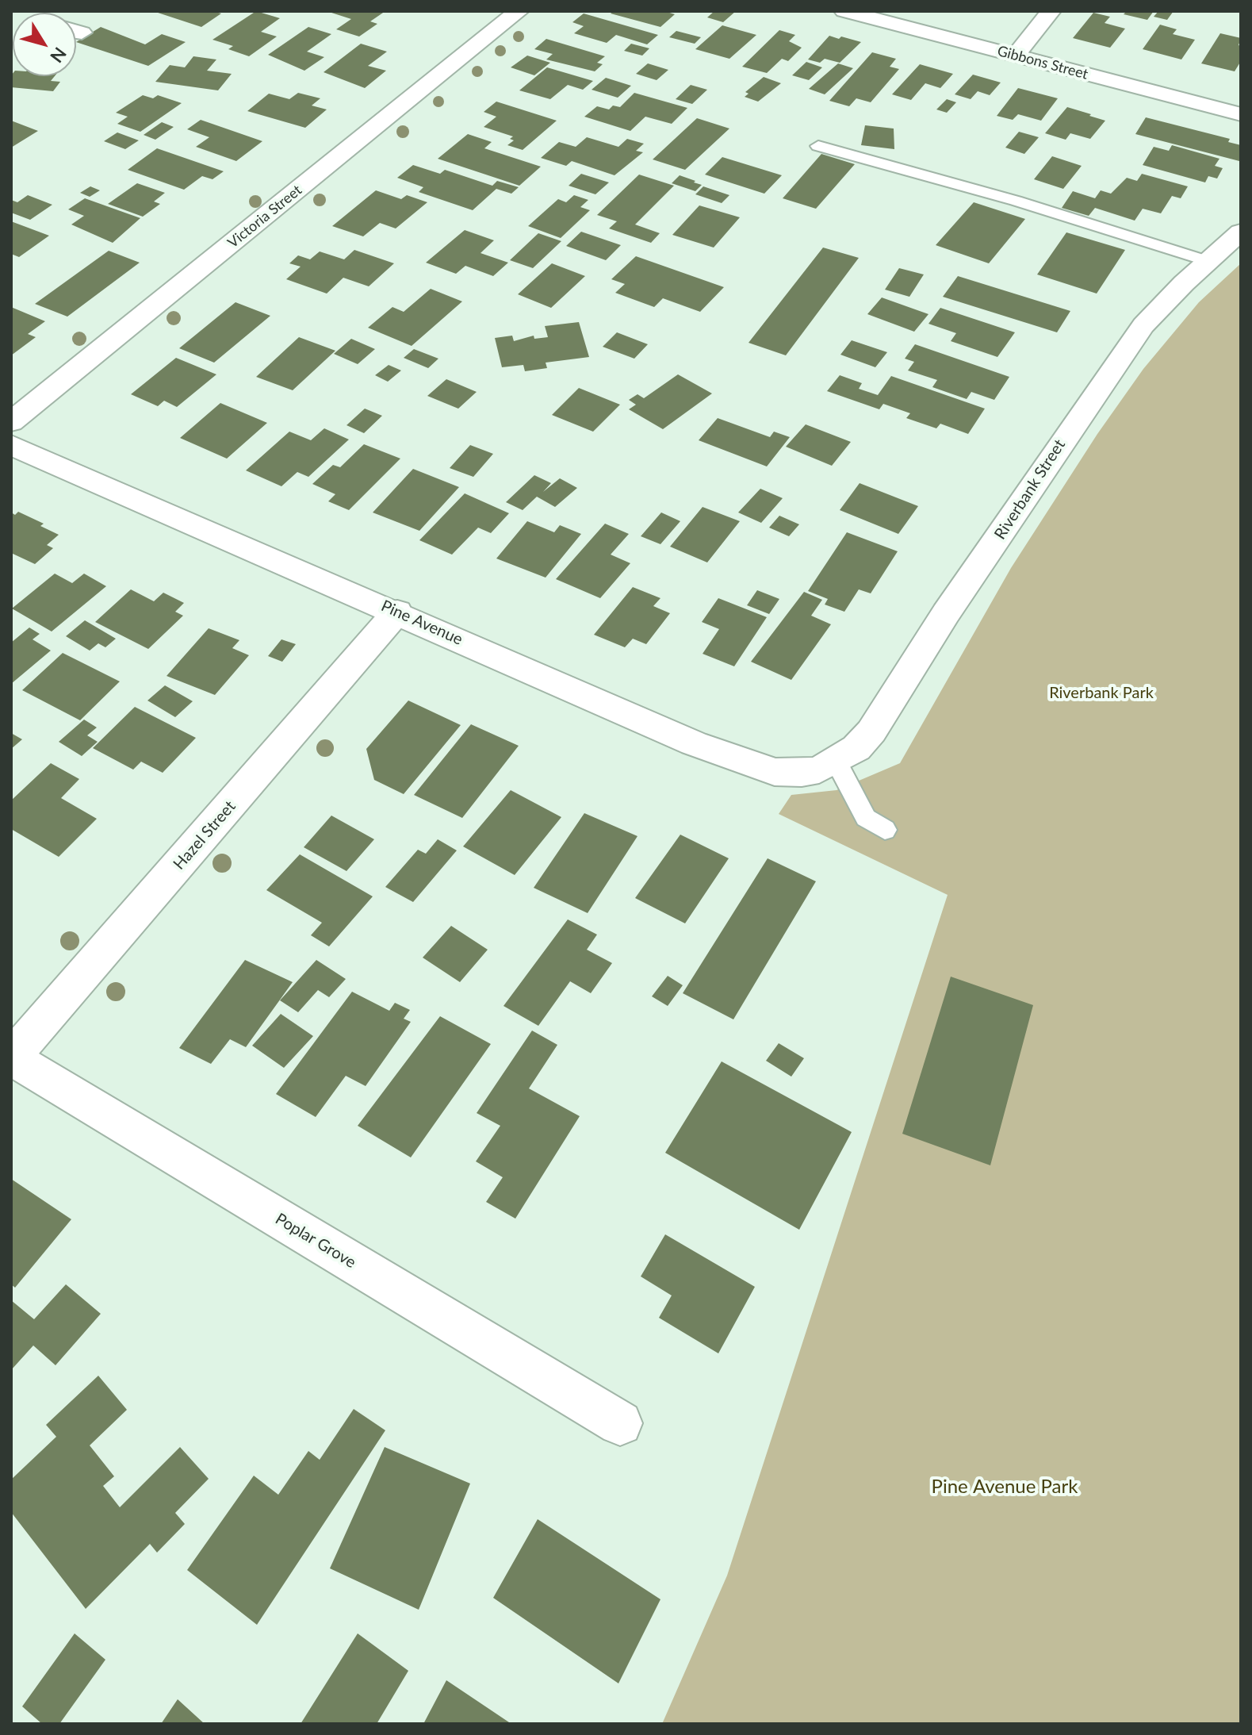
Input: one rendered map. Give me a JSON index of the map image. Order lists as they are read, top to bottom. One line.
{"streets":{"street":["Gibbons Street","Victoria Street","Riverbank Street","Pine Avenue","Hazel Street","Poplar Grove"]},"crossings":[["Riverbank Street","Pine Avenue"],["Pine Avenue","Hazel Street"],["Hazel Street","Poplar Grove"]],"parks":["Riverbank Park","Pine Avenue Park"],"north":"bottom right"}
